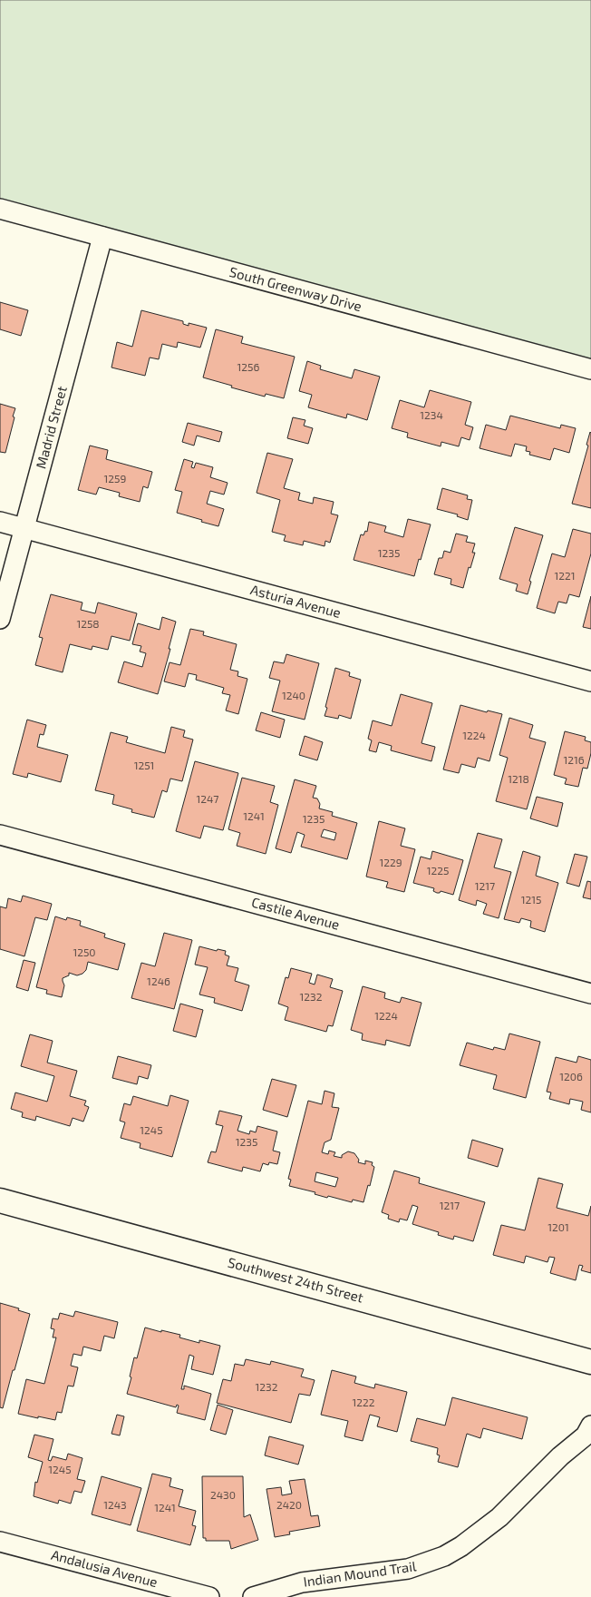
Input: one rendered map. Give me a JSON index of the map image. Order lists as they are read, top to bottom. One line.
{"streets":{"street":["South Greenway Drive","Madrid Street","Asturia Avenue","Castile Avenue","Southwest 24th Street","Andalusia Avenue","Indian Mound Trail"]},"crossings":[["South Greenway Drive","Madrid Street"],["Madrid Street","Asturia Avenue"]],"house_numbers":["1256","1234","1259","1235","1221","1258","1240","1224","1216","1251","1218","1247","1241","1235","1229","1225","1217","1215","1250","1246","1232","1224","1206","1245","1235","1217","1201","1232","1222","1245","2430","1243","2420","1241"]}
